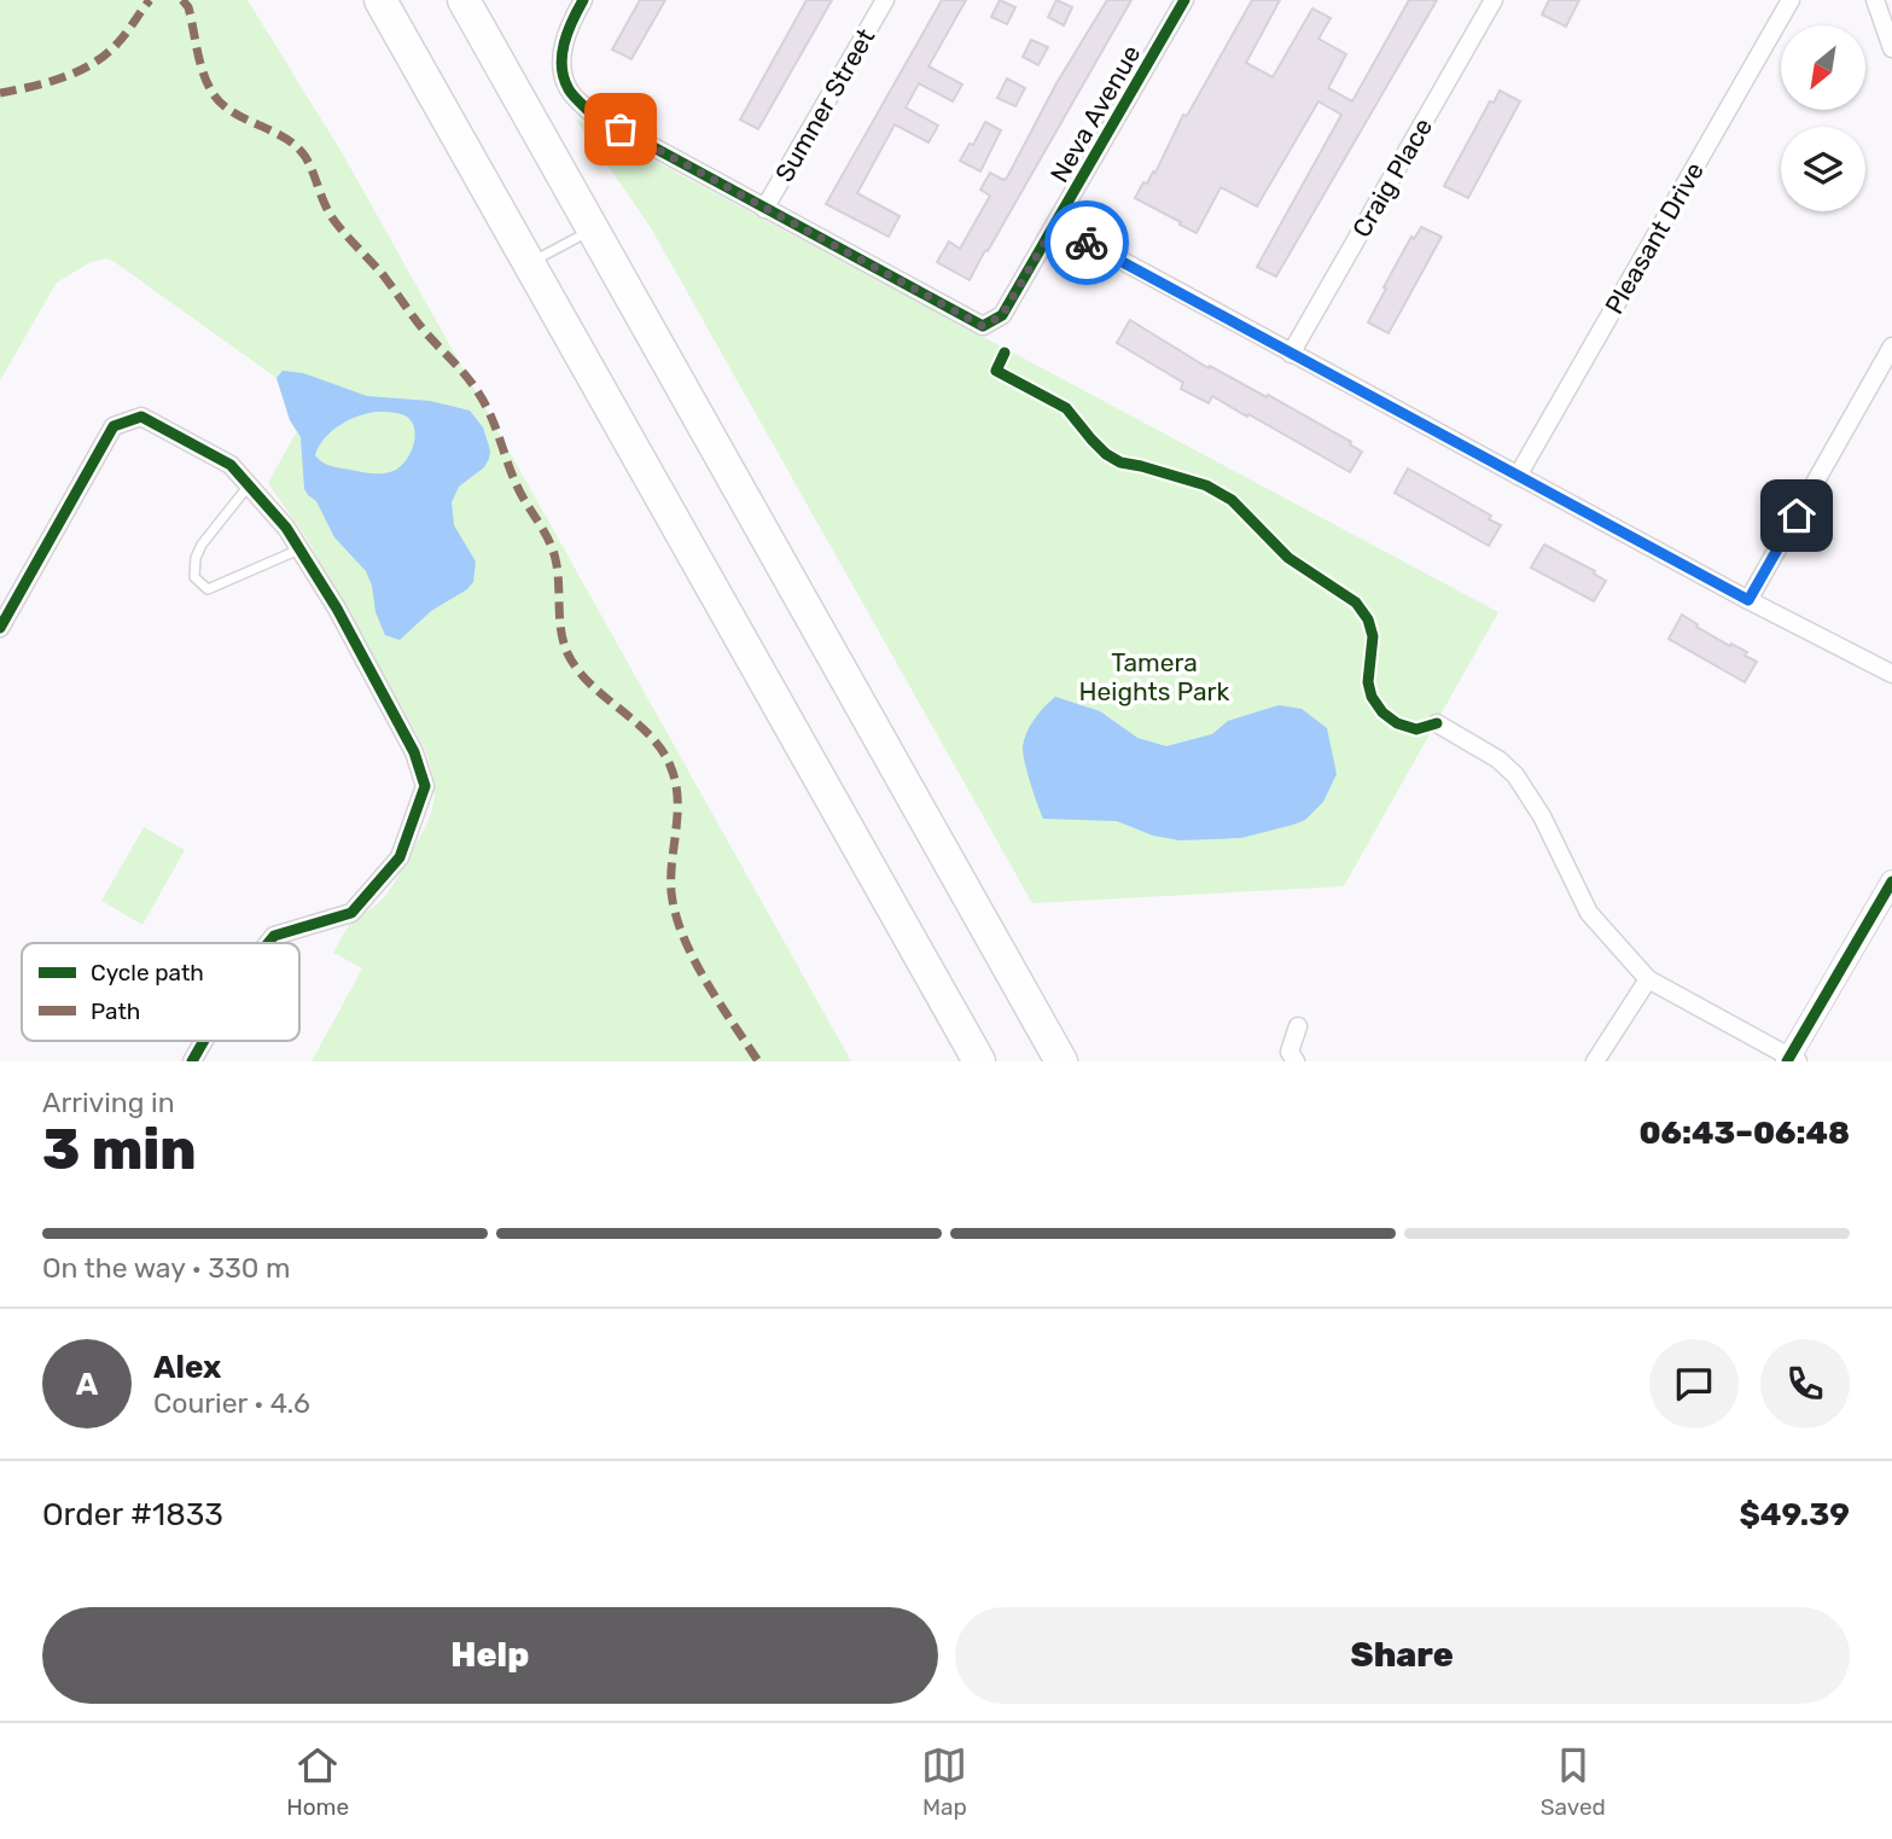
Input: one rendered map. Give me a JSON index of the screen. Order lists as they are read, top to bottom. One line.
{"streets":{"street":["Sumner Street","Neva Avenue","Craig Place","Pleasant Drive"]},"crossings":[["Sumner Street","Neva Avenue"]],"parks":["Tamera Heights Park"],"legend":["Cycle path","Path"],"north":"bottom left","page":{"heading":["3 min","Arriving in","06:43–06:48"],"panel":["Alex","Courier · 4.6","Order #1833","$49.39"],"bar":"On the way · 330 m","round":"A","buttons":["Help","Share"],"tabs":["Home","Map","Saved"]}}
